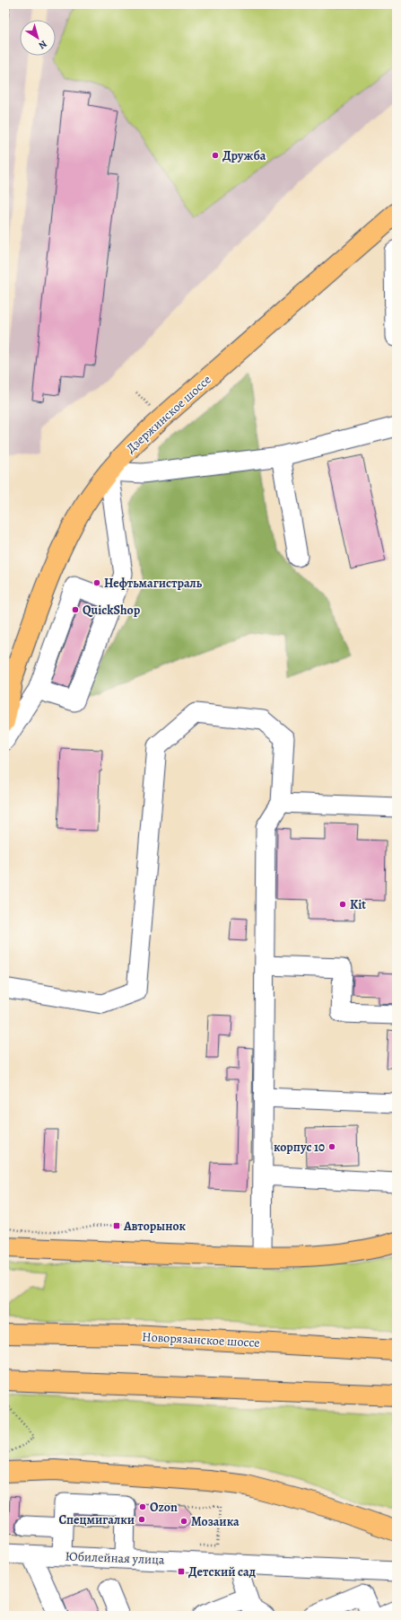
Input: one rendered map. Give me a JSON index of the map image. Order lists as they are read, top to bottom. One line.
{"streets":{"main road":["Дзержинское шоссе","Новорязанское шоссе"],"street":["Юбилейная улица"]},"places":{"other":["Дружба","Нефтьмагистраль","QuickShop","Kit","корпус 10","Ozon","Спецмигалки","Мозаика"],"transit":["Авторынок","Детский сад"]},"north":"bottom right"}
